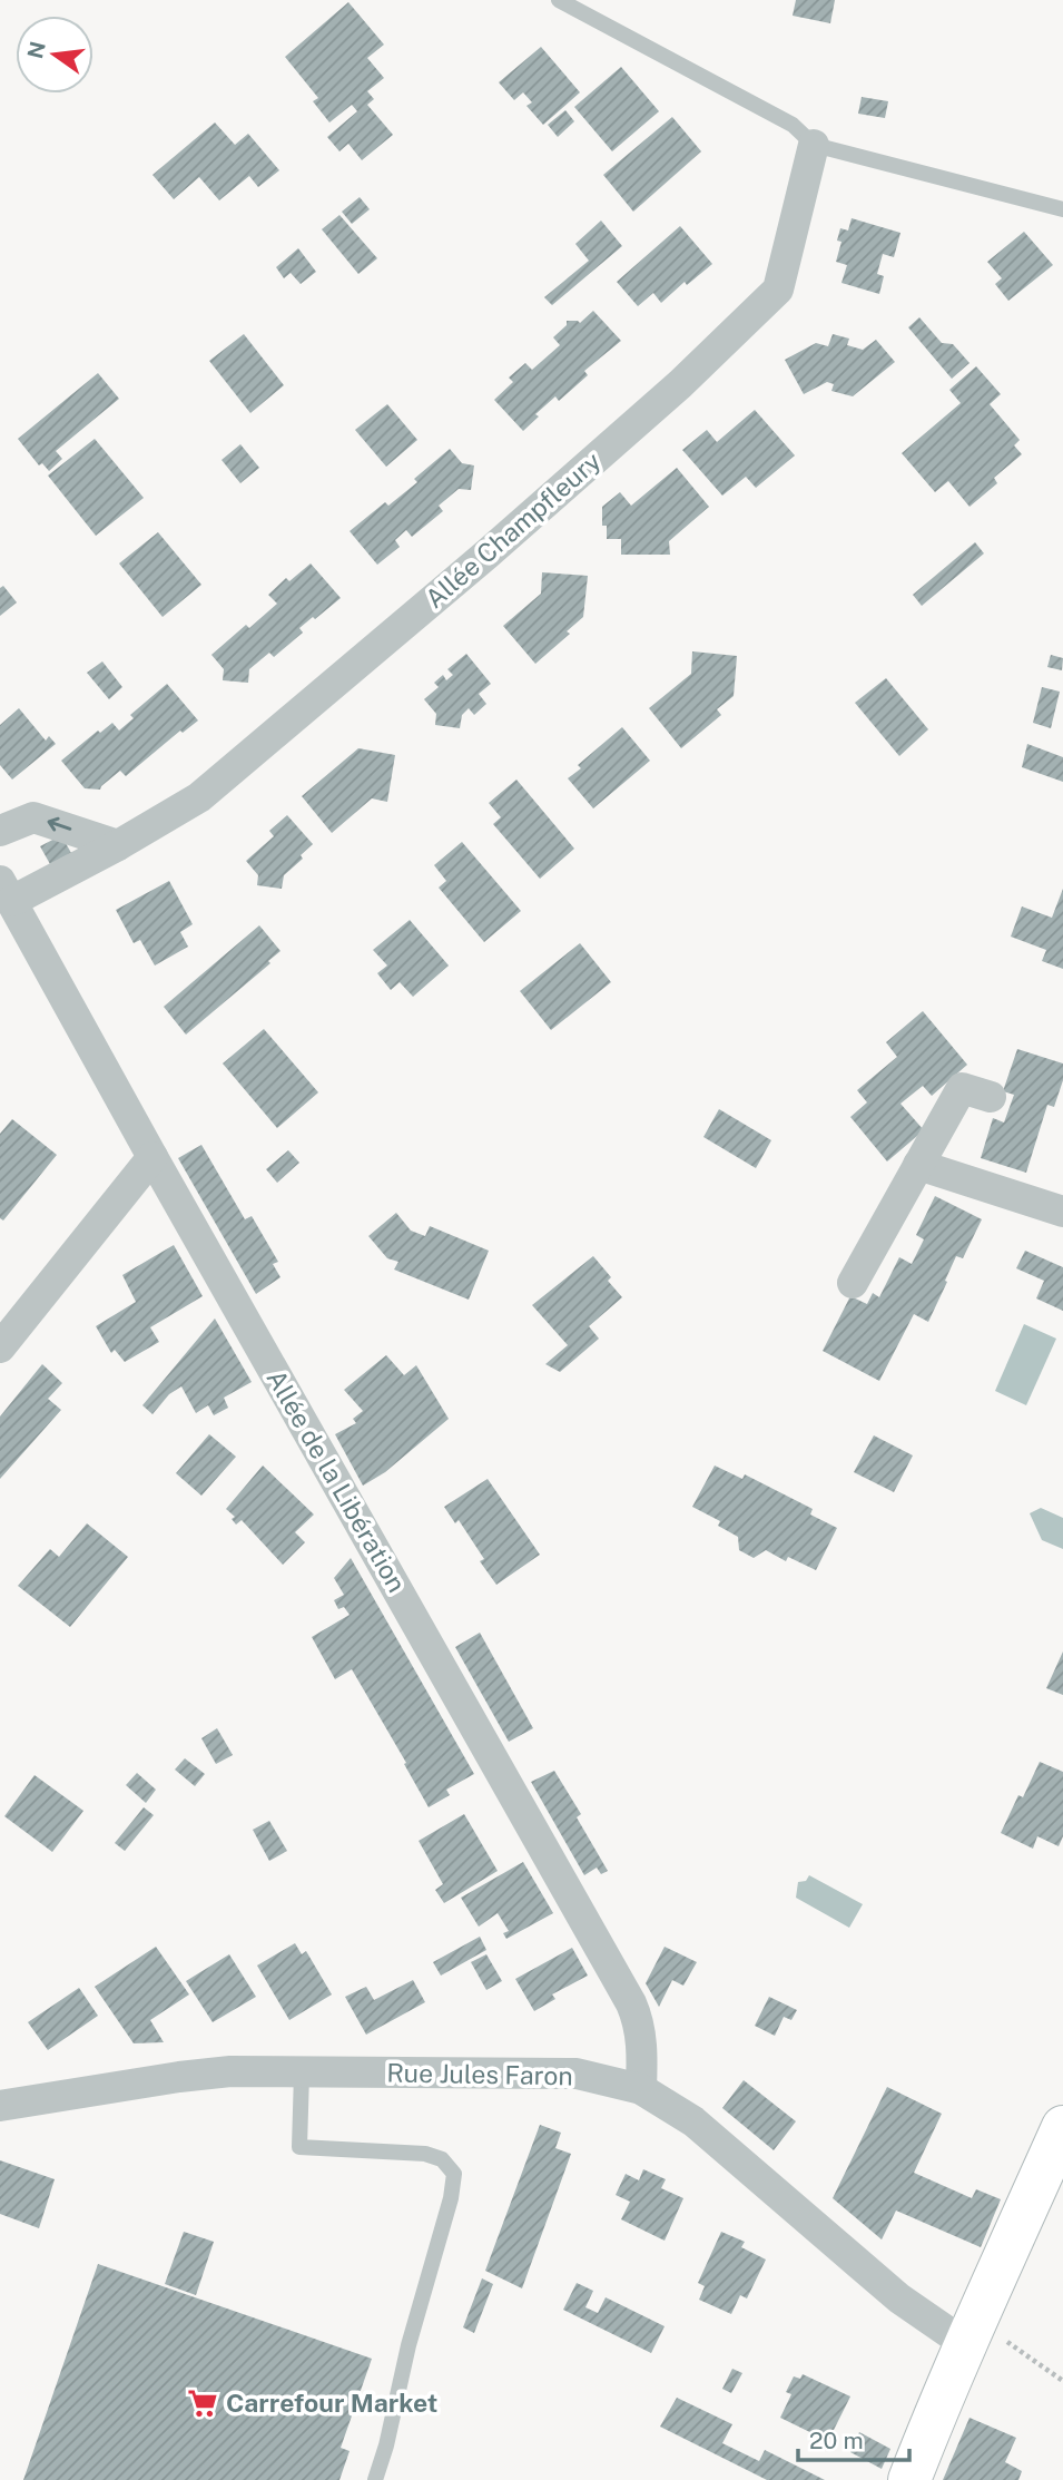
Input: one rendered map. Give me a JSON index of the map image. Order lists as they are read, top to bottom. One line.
{"streets":{"street":["Allée Champfleury","Allée de la Libération","Rue Jules Faron"]},"crossings":[["Allée Champfleury","Allée de la Libération"],["Allée de la Libération","Rue Jules Faron"]],"places":{"supermarket":["Carrefour Market"]},"scale_bar":"20 m","north":"left"}
